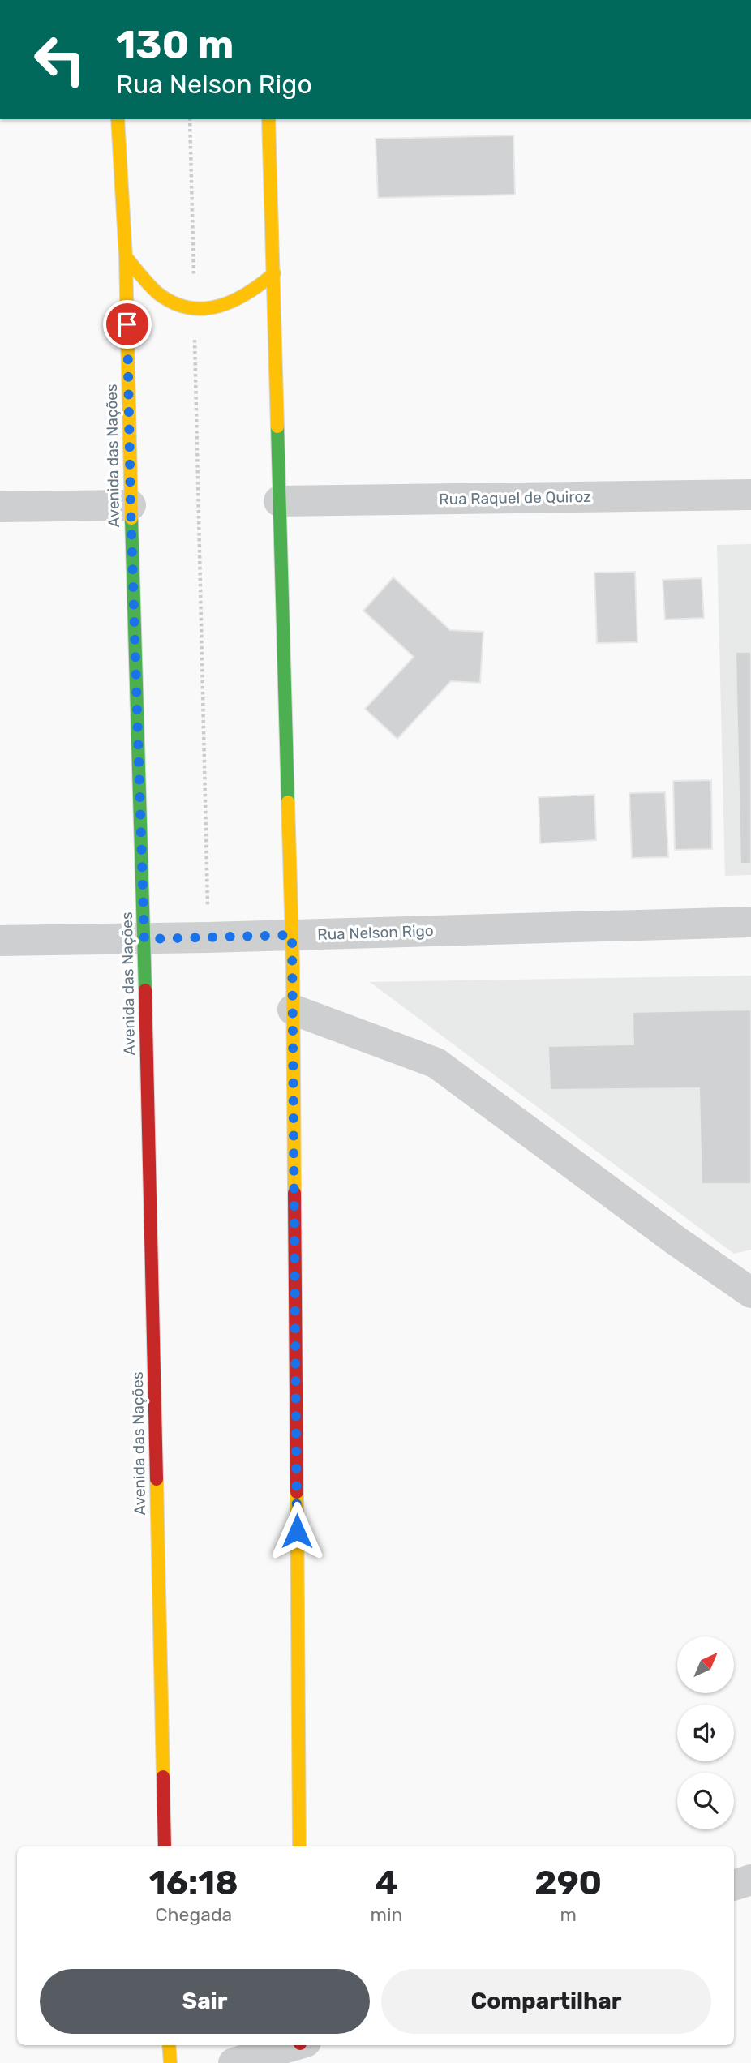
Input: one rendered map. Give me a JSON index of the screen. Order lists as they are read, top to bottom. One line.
{"streets":{"main road":["Avenida das Nações"],"street":["Rua Raquel de Quiroz","Rua Nelson Rigo"]},"crossings":[["Avenida das Nações","Rua Nelson Rigo"]],"north":"top right","page":{"turn":["130 m","Rua Nelson Rigo"],"eta":["16:18","Chegada","4","min","290","m"],"buttons":["Sair","Compartilhar"]}}
